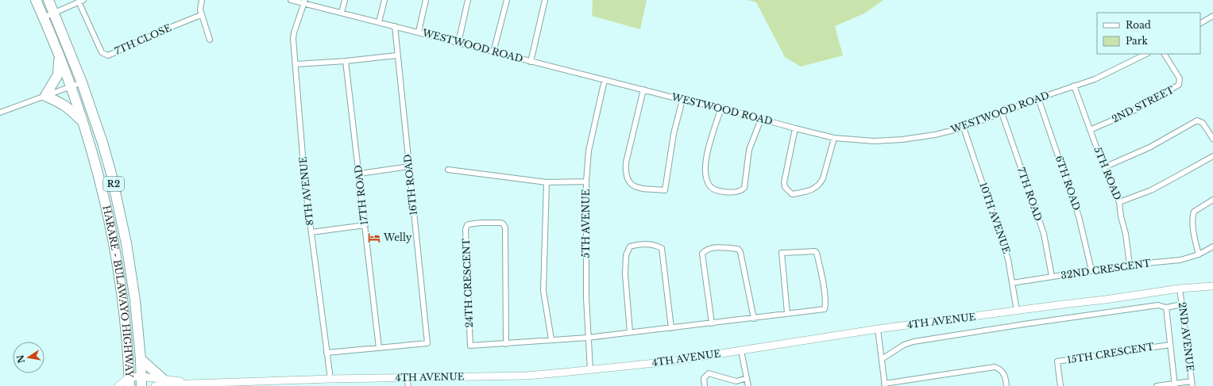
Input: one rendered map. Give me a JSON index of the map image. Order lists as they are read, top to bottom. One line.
{"streets":{"highway":["R2","HARARE - BULAWAYO HIGHWAY"],"street":["7TH CLOSE","WESTWOOD ROAD","2ND STREET","5TH ROAD","6TH ROAD","16TH ROAD","8TH AVENUE","7TH ROAD","17TH ROAD","10TH AVENUE","5TH AVENUE","32ND CRESCENT","24TH CRESCENT","4TH AVENUE","2ND AVENUE","15TH CRESCENT"]},"crossings":[["WESTWOOD ROAD","5TH ROAD"],["WESTWOOD ROAD","6TH ROAD"],["WESTWOOD ROAD","16TH ROAD"],["WESTWOOD ROAD","8TH AVENUE"],["WESTWOOD ROAD","7TH ROAD"],["WESTWOOD ROAD","10TH AVENUE"],["WESTWOOD ROAD","5TH AVENUE"],["2ND STREET","5TH ROAD"],["5TH ROAD","32ND CRESCENT"],["6TH ROAD","32ND CRESCENT"],["16TH ROAD","17TH ROAD"],["8TH AVENUE","4TH AVENUE"],["7TH ROAD","32ND CRESCENT"],["10TH AVENUE","32ND CRESCENT"],["10TH AVENUE","4TH AVENUE"],["5TH AVENUE","4TH AVENUE"],["HARARE - BULAWAYO HIGHWAY","4TH AVENUE"],["4TH AVENUE","2ND AVENUE"]],"places":{"hotel":["Welly"]},"legend":["Road","Park"],"north":"left"}
